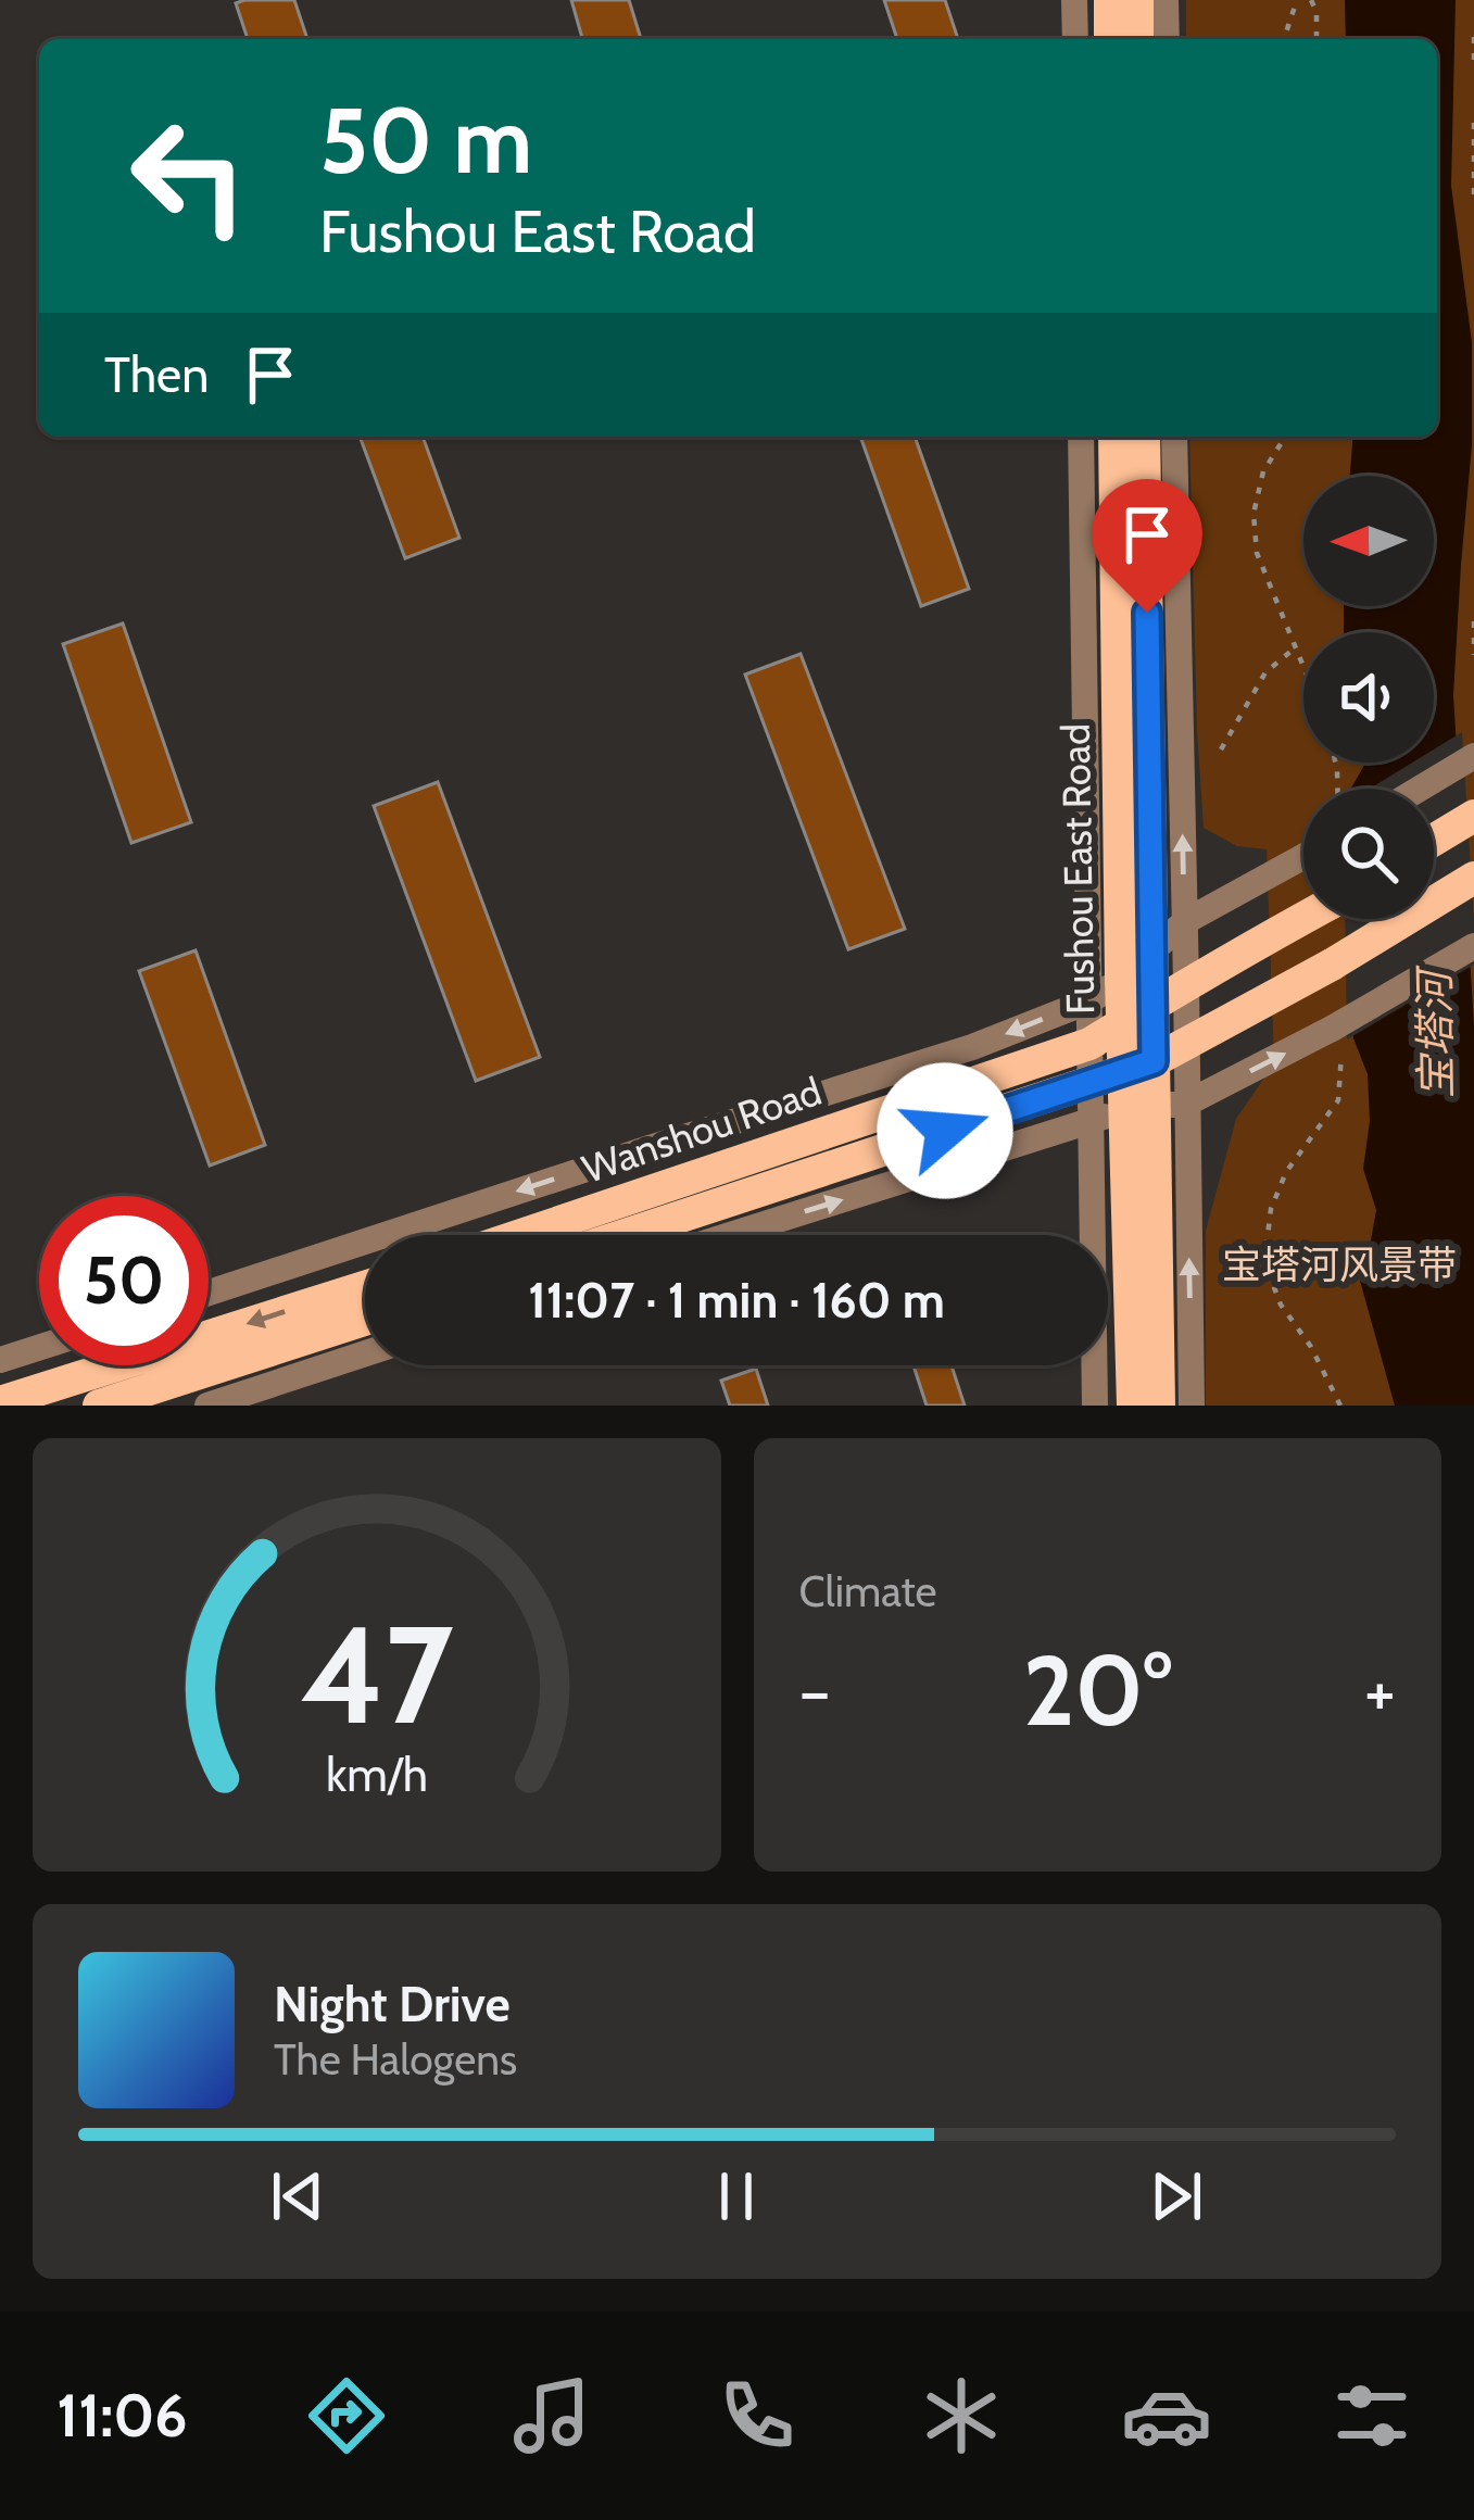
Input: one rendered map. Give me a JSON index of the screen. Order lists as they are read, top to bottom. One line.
{"streets":{"main road":["Fushou East Road","Wanshou Road"]},"crossings":[["Fushou East Road","Wanshou Road"]],"water":["宝塔河"],"parks":["宝塔河风景带"],"north":"left","page":{"turn":["50 m","Fushou East Road"],"then":"Then","limit":"50","trip":"11:07 · 1 min · 160 m","tile":"Climate","heat":["−","20°","+"],"song":["Night Drive","The Halogens"],"tabs":"11:06","gauge":["47","km/h"]}}
